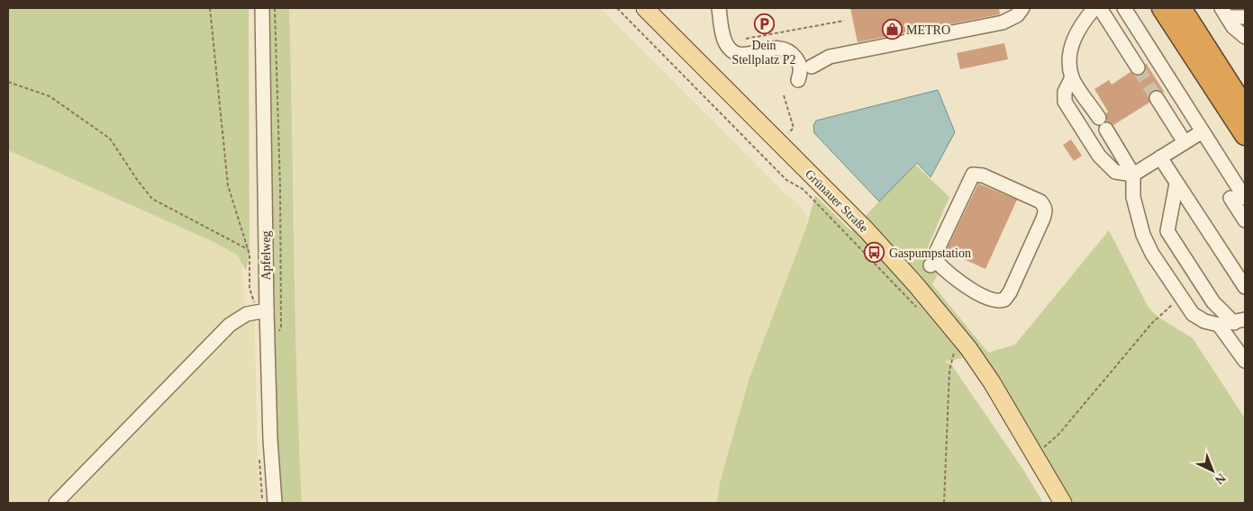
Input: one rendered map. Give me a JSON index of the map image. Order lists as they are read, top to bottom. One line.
{"streets":{"main road":["Grünauer Straße"],"street":["Apfelweg"]},"places":{"parking":["Dein Stellplatz P2"],"shop":["METRO"],"bus stop":["Gaspumpstation"]},"north":"bottom right"}
